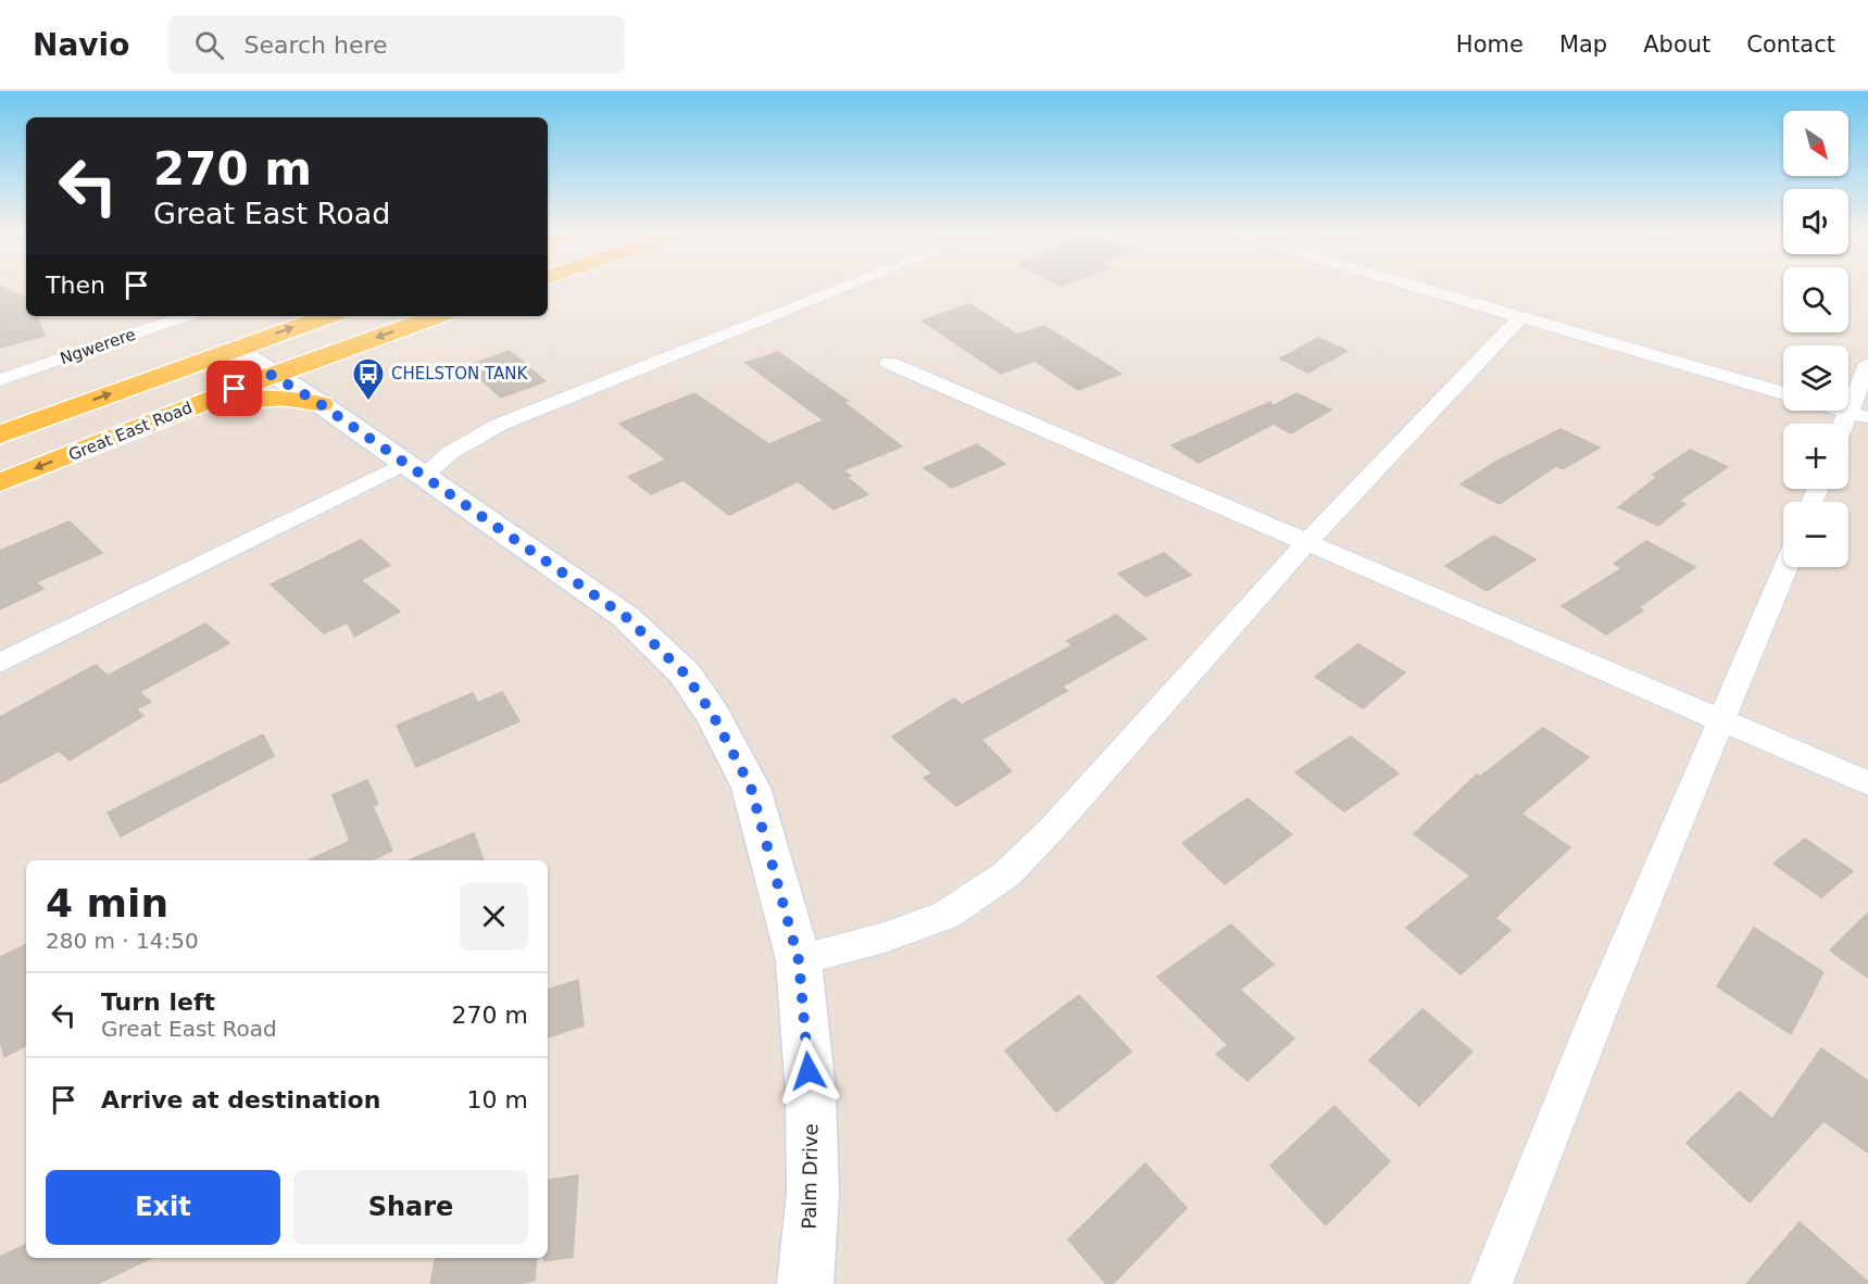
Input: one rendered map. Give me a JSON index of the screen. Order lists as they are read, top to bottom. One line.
{"streets":{"main road":["Great East Road"],"street":["Ngwerere","Palm Drive"]},"crossings":[["Great East Road","Palm Drive"]],"places":{"bus stop":["CHELSTON TANK"]},"north":"bottom right","page":{"header":"Navio","search":"Search here","nav":["Home","Map","About","Contact"],"map_buttons":["+","−"],"turn":["270 m","Great East Road"],"then":"Then","heading":["4 min","280 m · 14:50"],"list":[{"name":"Turn left","note":"Great East Road","value":"270 m"},{"name":"Arrive at destination","value":"10 m"}],"buttons":["Exit","Share"]}}
